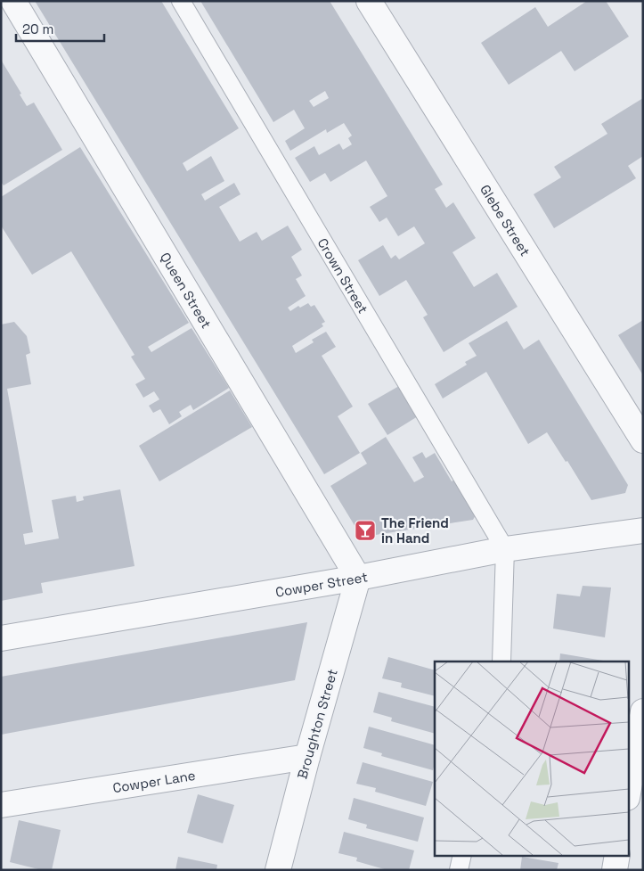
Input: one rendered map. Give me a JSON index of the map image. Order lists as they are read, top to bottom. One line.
{"streets":{"street":["Glebe Street","Queen Street","Cowper Street","Broughton Street","Cowper Lane"],"lane":["Crown Street"]},"crossings":[["Crown Street","Cowper Street"],["Queen Street","Cowper Street"],["Queen Street","Broughton Street"],["Cowper Street","Broughton Street"],["Broughton Street","Cowper Lane"]],"places":{"bar":["The Friend in Hand"]},"scale_bar":"20 m"}
